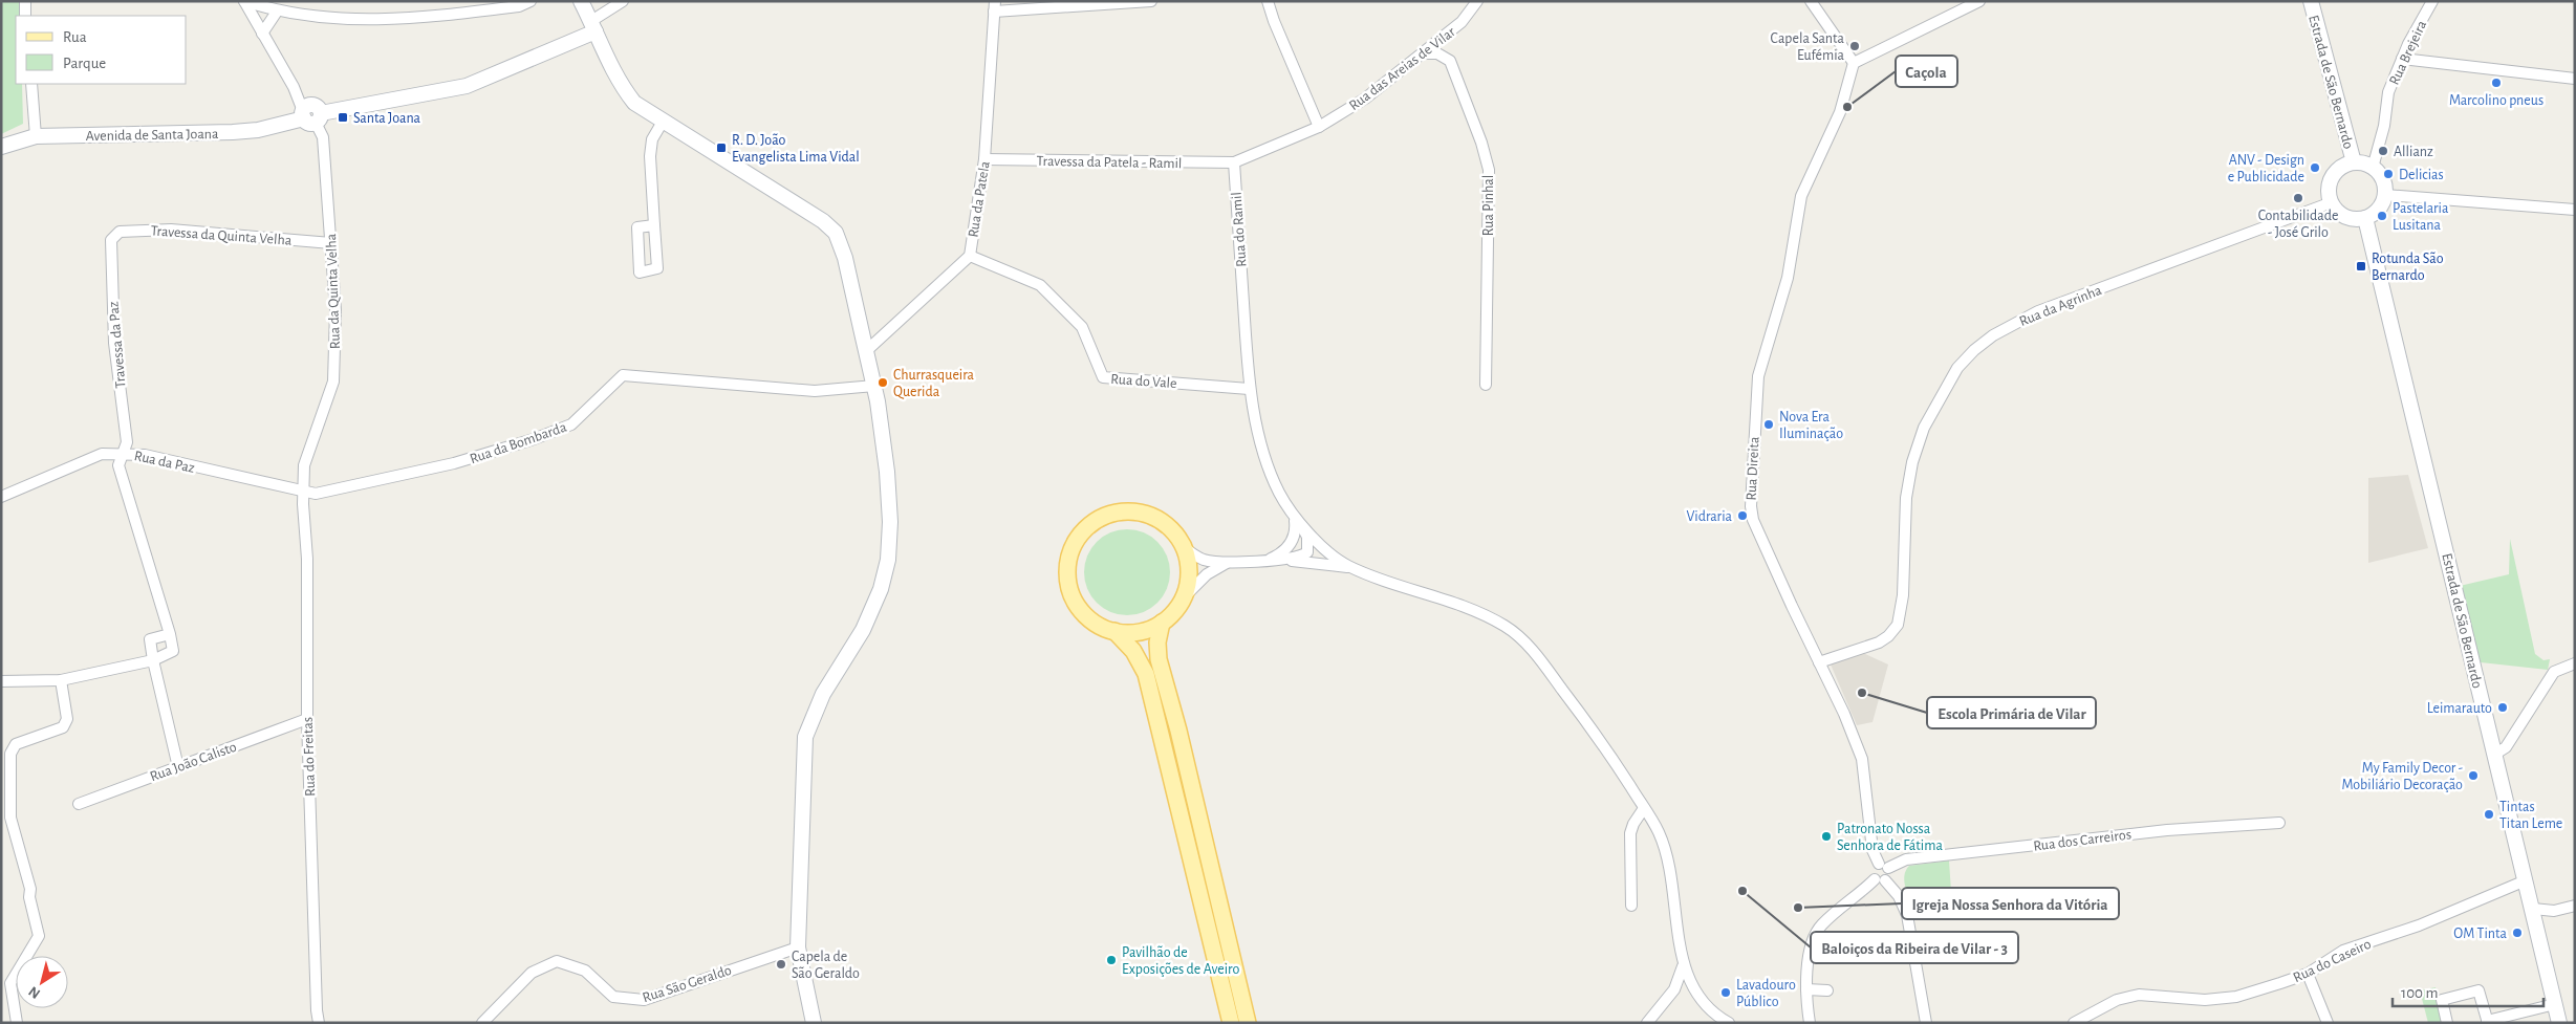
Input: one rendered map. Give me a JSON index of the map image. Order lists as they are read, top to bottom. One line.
{"streets":{"street":["Rua Brejeira","Rua das Areias de Vilar","Estrada de São Bernardo","Avenida de Santa Joana","Travessa da Patela - Ramil","Rua da Patela","Rua Pinhal","Rua do Ramil","Travessa da Quinta Velha","Rua da Quinta Velha","Rua da Agrinha","Travessa da Paz","Rua do Vale","Rua da Bombarda","Rua da Paz","Rua Direita","Rua do Freitas","Rua João Calisto","Rua dos Carreiros","Rua do Caseiro","Rua São Geraldo"]},"crossings":[["Rua Brejeira","Estrada de São Bernardo"],["Rua Brejeira","Rua da Agrinha"],["Rua das Areias de Vilar","Rua Pinhal"],["Estrada de São Bernardo","Rua da Agrinha"],["Estrada de São Bernardo","Rua do Caseiro"],["Avenida de Santa Joana","Rua da Quinta Velha"],["Travessa da Patela - Ramil","Rua da Patela"],["Travessa da Patela - Ramil","Rua do Ramil"],["Rua da Patela","Rua do Vale"],["Rua do Ramil","Rua do Vale"],["Travessa da Quinta Velha","Rua da Quinta Velha"],["Travessa da Quinta Velha","Travessa da Paz"],["Rua da Quinta Velha","Rua da Bombarda"],["Rua da Quinta Velha","Rua da Paz"],["Rua da Quinta Velha","Rua do Freitas"],["Rua da Agrinha","Rua Direita"],["Travessa da Paz","Rua da Paz"],["Rua da Bombarda","Rua da Paz"],["Rua da Bombarda","Rua do Freitas"],["Rua da Paz","Rua do Freitas"],["Rua Direita","Rua dos Carreiros"],["Rua do Freitas","Rua João Calisto"]],"places":{"other":["Capela Santa Eufémia","Marcolino pneus","Caçola","Allianz","ANV - Design e Publicidade","Delicias","Contabilidade - José Grilo","Pastelaria Lusitana","Churrasqueira Querida","Nova Era Iluminação","Vidraria","Escola Primária de Vilar","Leimarauto","My Family Decor - Mobiliário Decoração","Tintas Titan Leme","Patronato Nossa Senhora de Fátima","Baloiços da Ribeira de Vilar - 3","Igreja Nossa Senhora da Vitória","OM Tinta","Pavilhão de Exposições de Aveiro","Capela de São Geraldo","Lavadouro Público"],"transit":["Santa Joana","R. D. João Evangelista Lima Vidal","Rotunda São Bernardo"]},"legend":["Rua","Parque"],"scale_bar":"100 m","north":"bottom left"}
